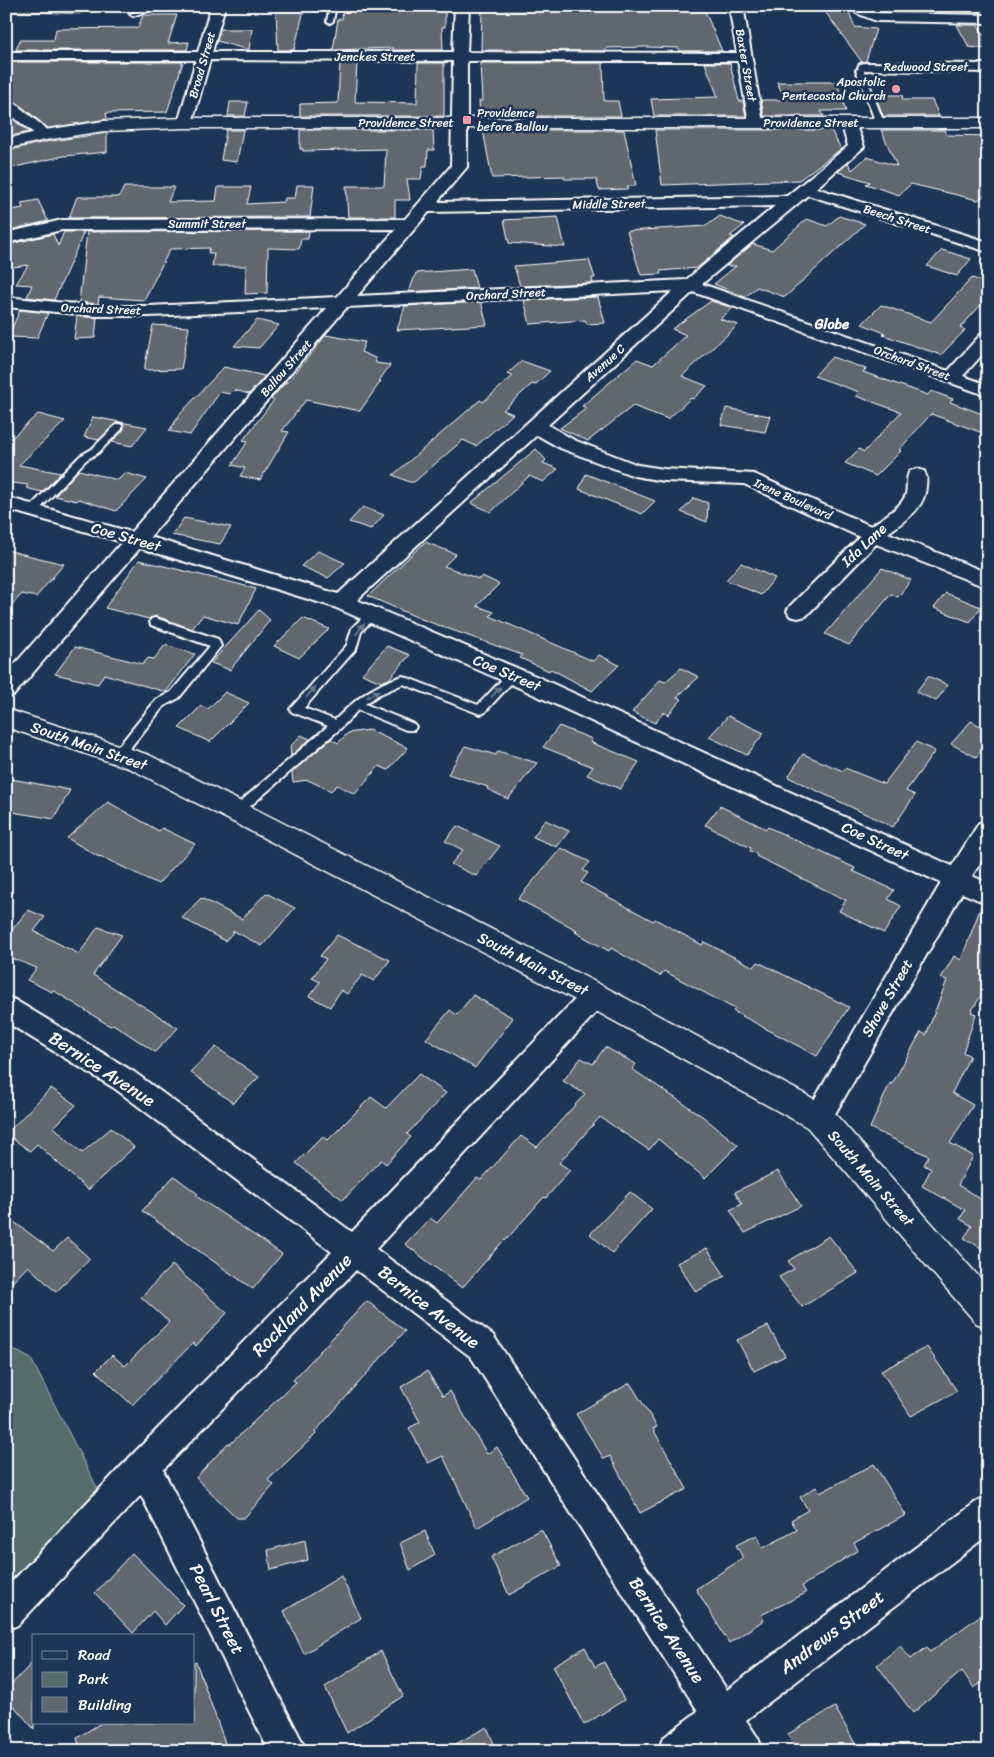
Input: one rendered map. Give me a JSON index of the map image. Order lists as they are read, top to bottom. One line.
{"streets":{"main road":["Providence Street","South Main Street"],"street":["Jenckes Street","Broad Street","Baxter Street","Redwood Street","Middle Street","Beech Street","Summit Street","Orchard Street","Avenue C","Ballou Street","Irene Boulevard","Coe Street","Ida Lane","Shove Street","Bernice Avenue","Rockland Avenue","Pearl Street","Andrews Street"]},"crossings":[["Jenckes Street","Broad Street"],["Jenckes Street","Baxter Street"],["Jenckes Street","Ballou Street"],["Broad Street","Providence Street"],["Baxter Street","Providence Street"],["Providence Street","Avenue C"],["Providence Street","Ballou Street"],["Middle Street","Avenue C"],["Middle Street","Ballou Street"],["Beech Street","Avenue C"],["Summit Street","Ballou Street"],["Orchard Street","Avenue C"],["Orchard Street","Ballou Street"],["Avenue C","Irene Boulevard"],["Avenue C","Coe Street"],["Ballou Street","Coe Street"],["Irene Boulevard","Ida Lane"],["Coe Street","Shove Street"],["South Main Street","Shove Street"],["South Main Street","Rockland Avenue"],["Bernice Avenue","Rockland Avenue"],["Bernice Avenue","Andrews Street"],["Rockland Avenue","Pearl Street"]],"districts":["Globe"],"places":{"other":["Apostolic Pentecostal Church"],"transit":["Providence before Ballou"]},"legend":["Road","Park","Building"]}
